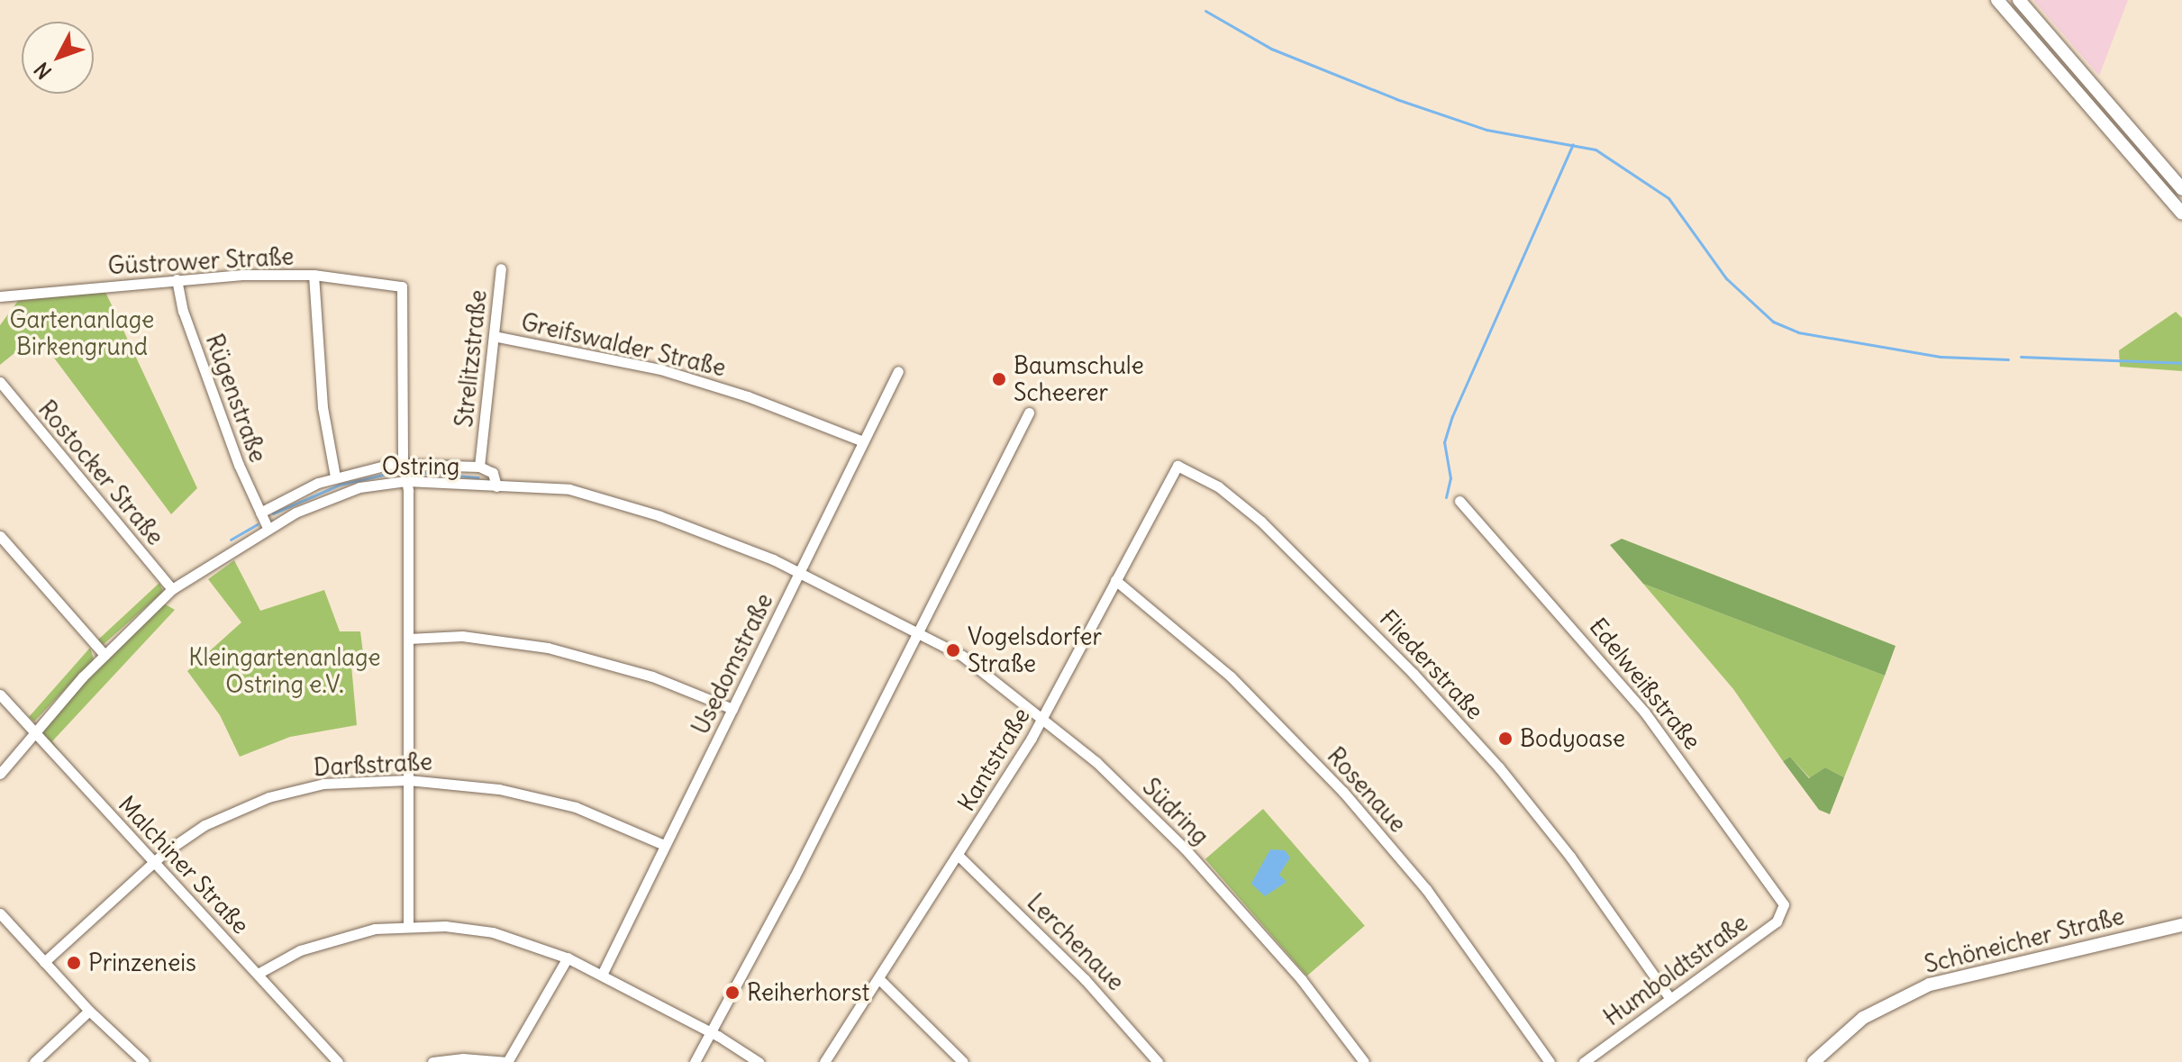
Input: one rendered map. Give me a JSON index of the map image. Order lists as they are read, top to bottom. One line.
{"streets":{"main road":["Schöneicher Straße"],"street":["Güstrower Straße","Greifswalder Straße","Strelitzstraße","Rügenstraße","Ostring","Rostocker Straße","Usedomstraße","Fliederstraße","Edelweißstraße","Kantstraße","Darßstraße","Rosenaue","Südring","Malchiner Straße","Lerchenaue","Humboldtstraße"]},"crossings":[["Güstrower Straße","Rügenstraße"],["Güstrower Straße","Ostring"],["Greifswalder Straße","Strelitzstraße"],["Greifswalder Straße","Usedomstraße"],["Strelitzstraße","Ostring"],["Rügenstraße","Ostring"],["Ostring","Rostocker Straße"],["Ostring","Usedomstraße"],["Ostring","Südring"],["Ostring","Malchiner Straße"],["Usedomstraße","Darßstraße"],["Fliederstraße","Kantstraße"],["Fliederstraße","Humboldtstraße"],["Edelweißstraße","Humboldtstraße"],["Kantstraße","Rosenaue"],["Kantstraße","Südring"],["Kantstraße","Lerchenaue"],["Darßstraße","Malchiner Straße"]],"parks":["Gartenanlage Birkengrund","Kleingartenanlage Ostring e.V."],"places":["Baumschule Scheerer","Vogelsdorfer Straße","Bodyoase","Prinzeneis","Reiherhorst"],"north":"bottom left"}
